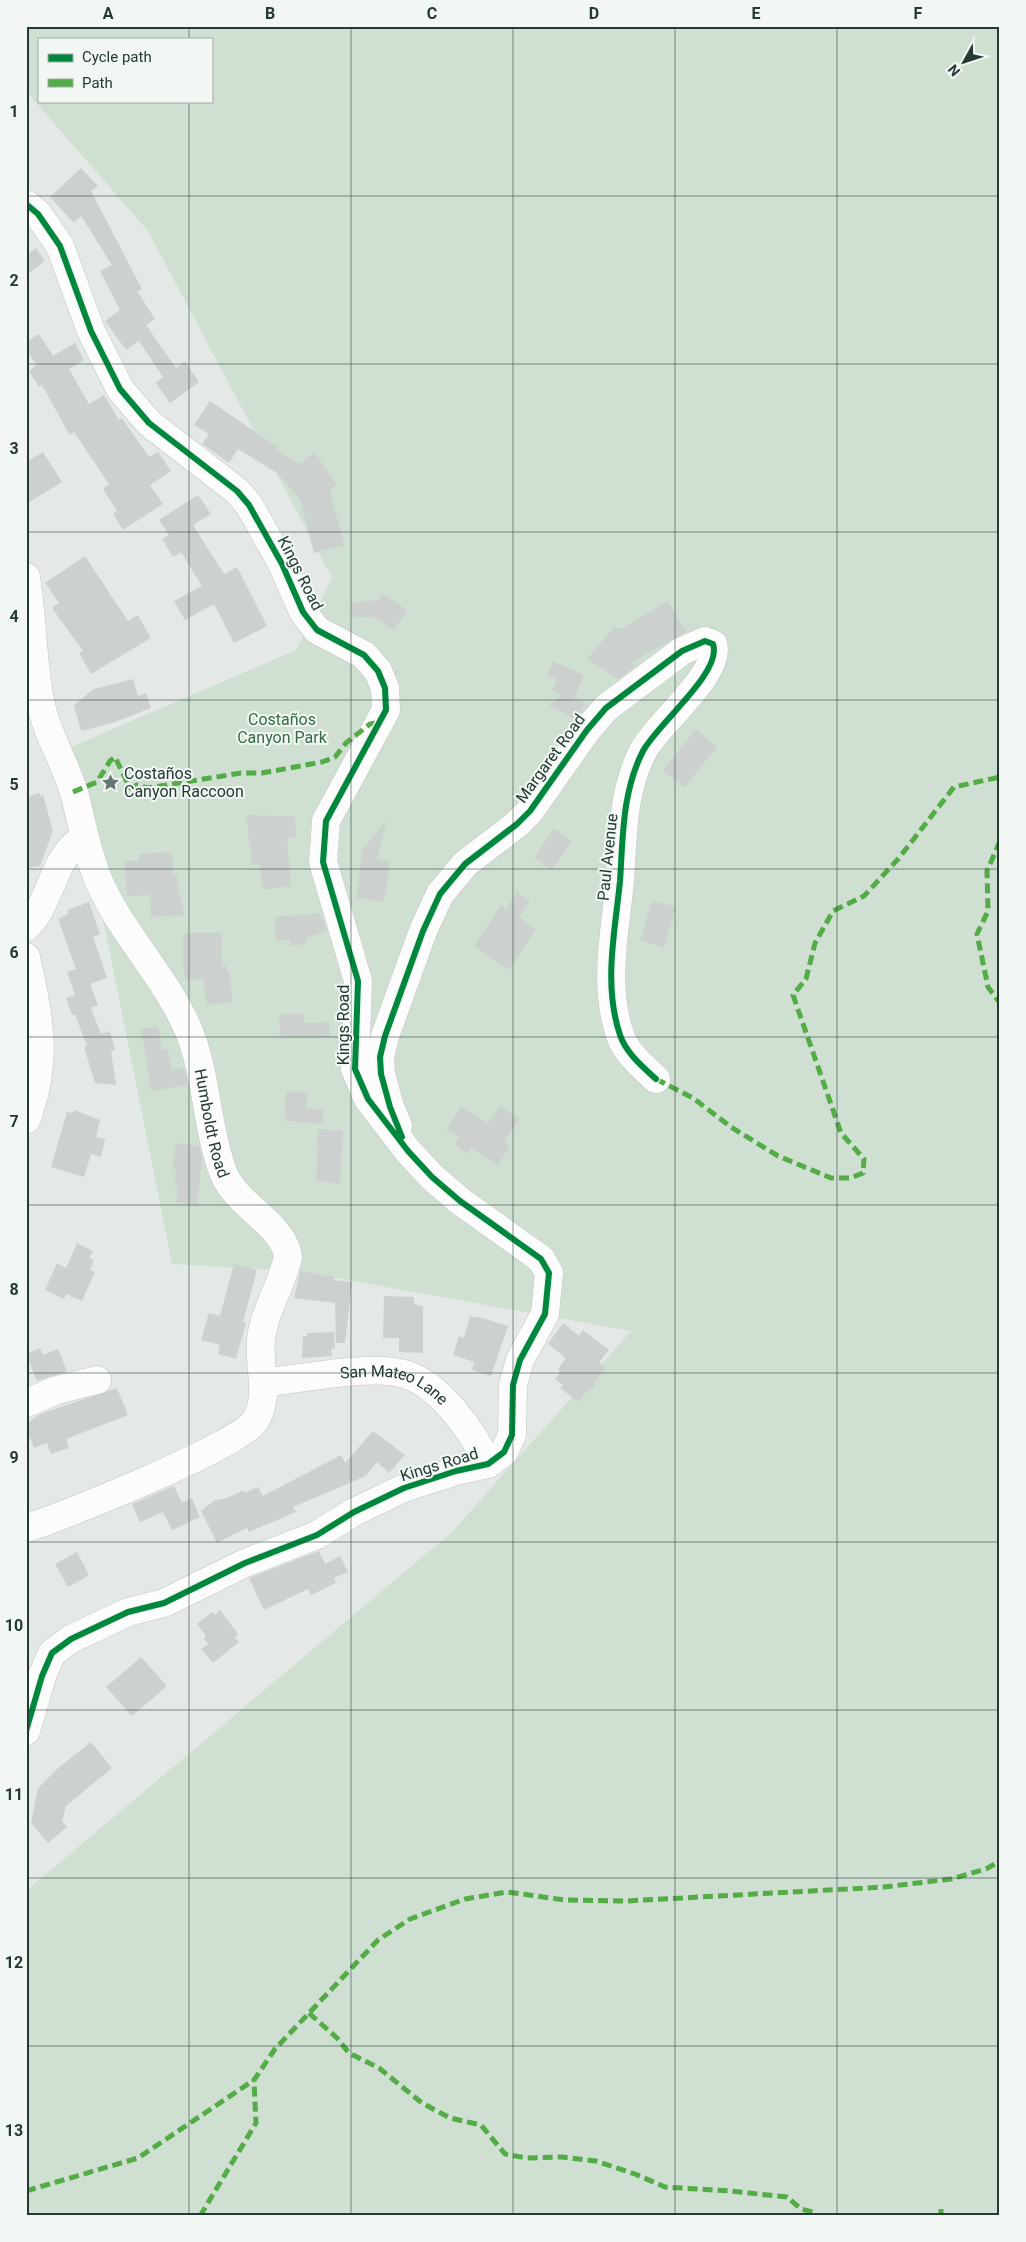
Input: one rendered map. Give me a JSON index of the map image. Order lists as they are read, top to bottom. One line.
{"streets":{"street":["Kings Road","Margaret Road","Paul Avenue","Humboldt Road","San Mateo Lane"]},"crossings":[["Kings Road","Margaret Road"],["Kings Road","San Mateo Lane"],["Margaret Road","Paul Avenue"],["Humboldt Road","San Mateo Lane"]],"parks":["Costaños Canyon Park"],"places":{"place":["Costaños Canyon Raccoon"]},"legend":["Cycle path","Path"],"north":"bottom left","grid":{"columns":["A","B","C","D","E","F"],"rows":["1","2","3","4","5","6","7","8","9","10","11","12","13"]}}
